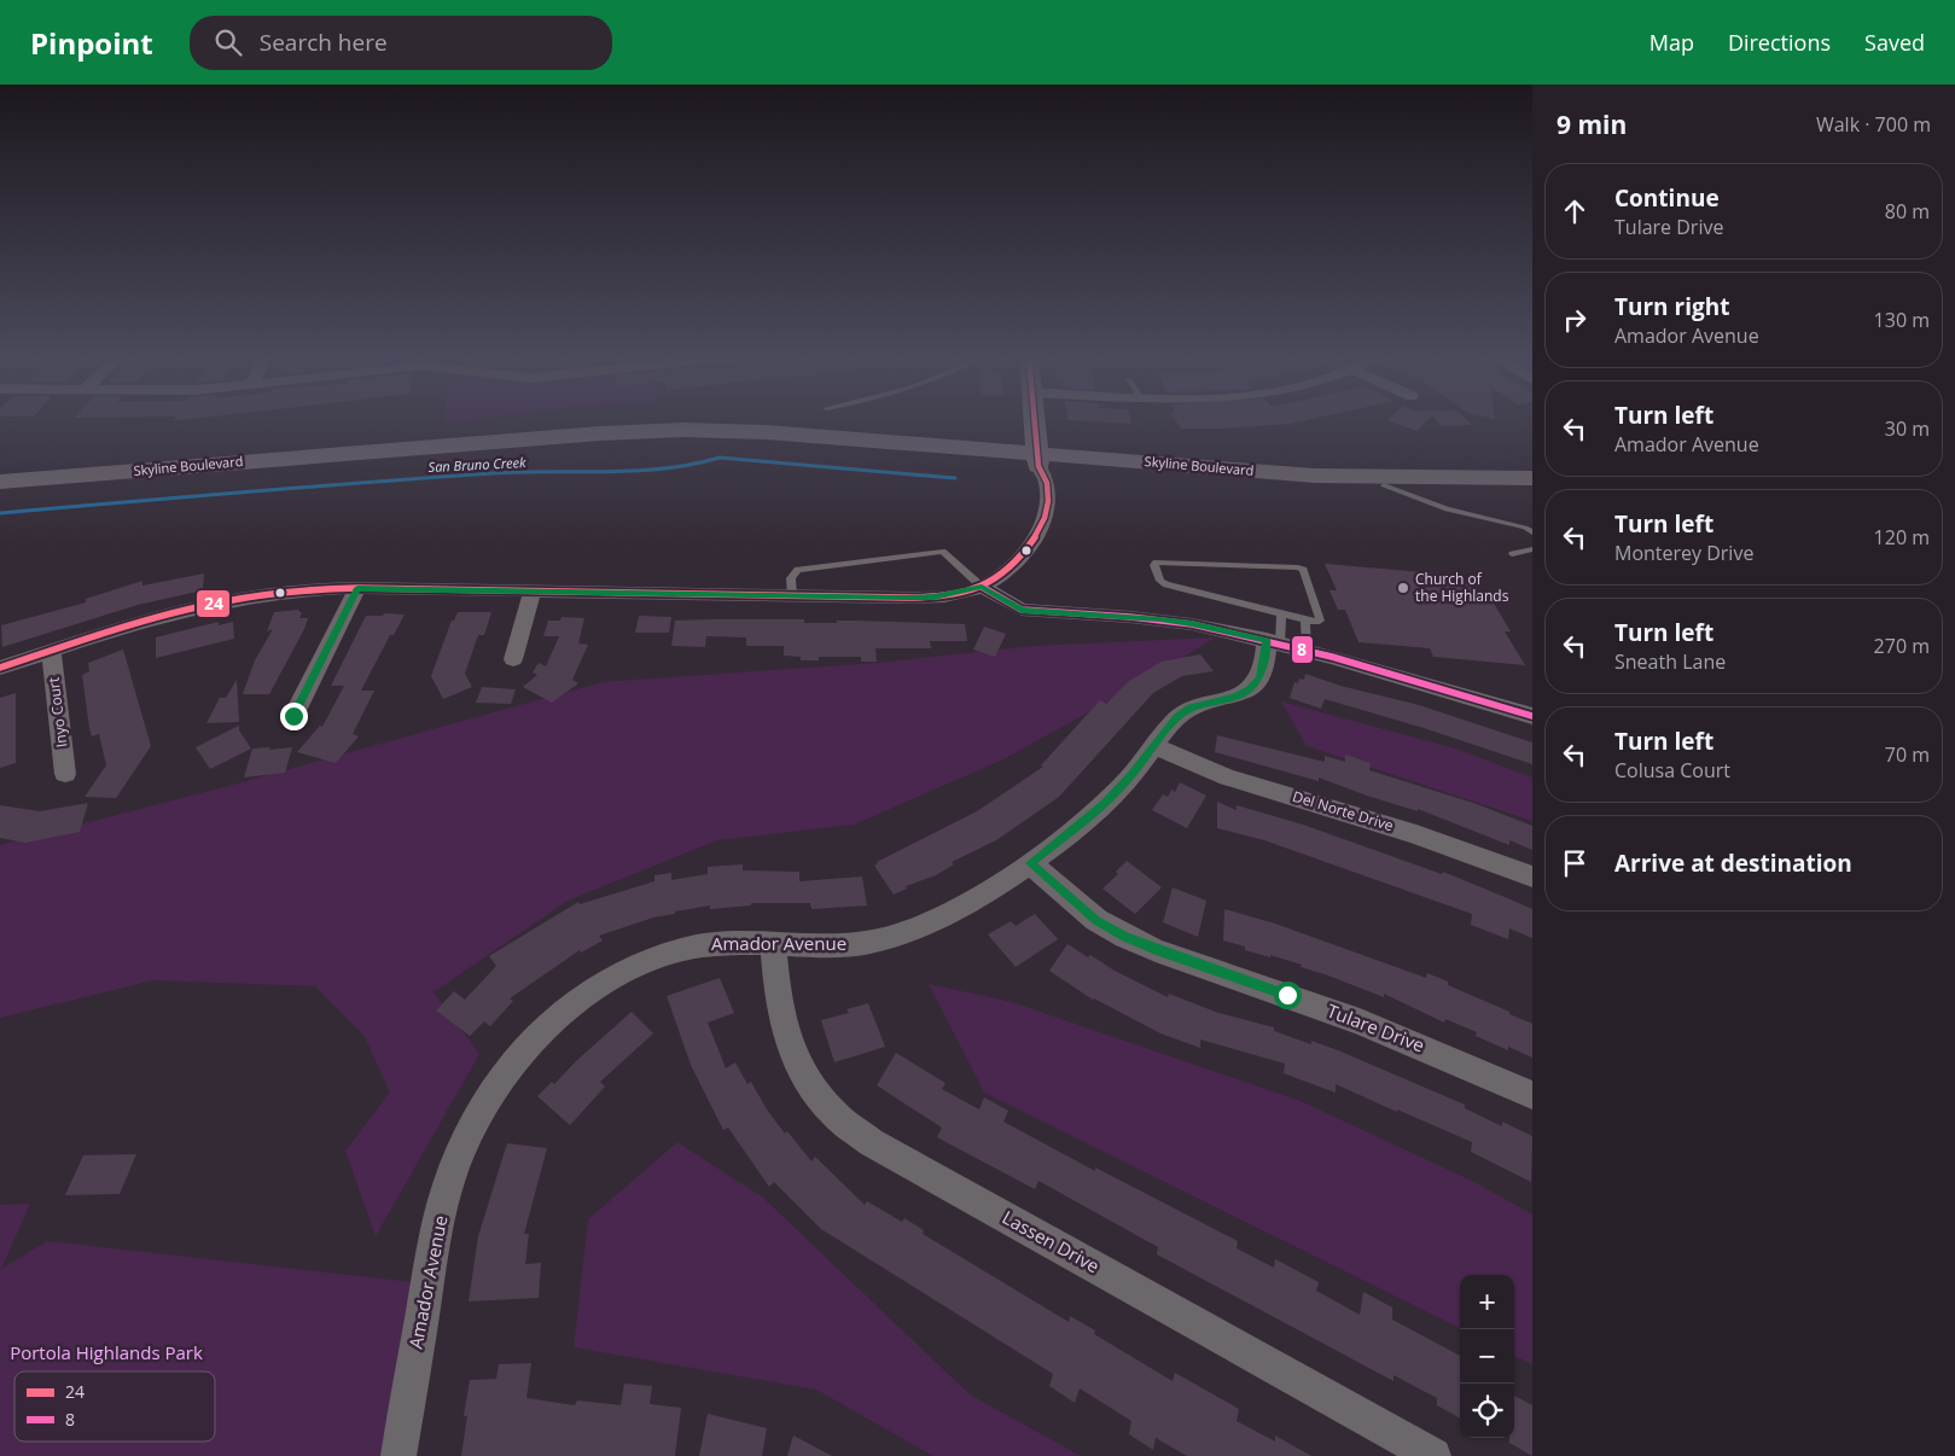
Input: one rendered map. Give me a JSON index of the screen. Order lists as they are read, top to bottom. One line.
{"streets":{"main road":["Skyline Boulevard"],"street":["Inyo Court","Del Norte Drive","Amador Avenue","Tulare Drive","Lassen Drive"]},"crossings":[["Del Norte Drive","Amador Avenue"],["Amador Avenue","Tulare Drive"],["Amador Avenue","Lassen Drive"]],"water":["San Bruno Creek"],"parks":["Portola Highlands Park"],"places":["Church of the Highlands"],"lines":["transit line 24","transit line 8"],"legend":["24","8"],"page":{"header":"Pinpoint","search":"Search here","nav":["Map","Directions","Saved"],"heading":["9 min","Walk · 700 m"],"list":[["Continue","Tulare Drive","80 m"],["Turn right","Amador Avenue","130 m"],["Turn left","Amador Avenue","30 m"],["Turn left","Monterey Drive","120 m"],["Turn left","Sneath Lane","270 m"],["Turn left","Colusa Court","70 m"],"Arrive at destination"],"map_buttons":["+","−"]}}
